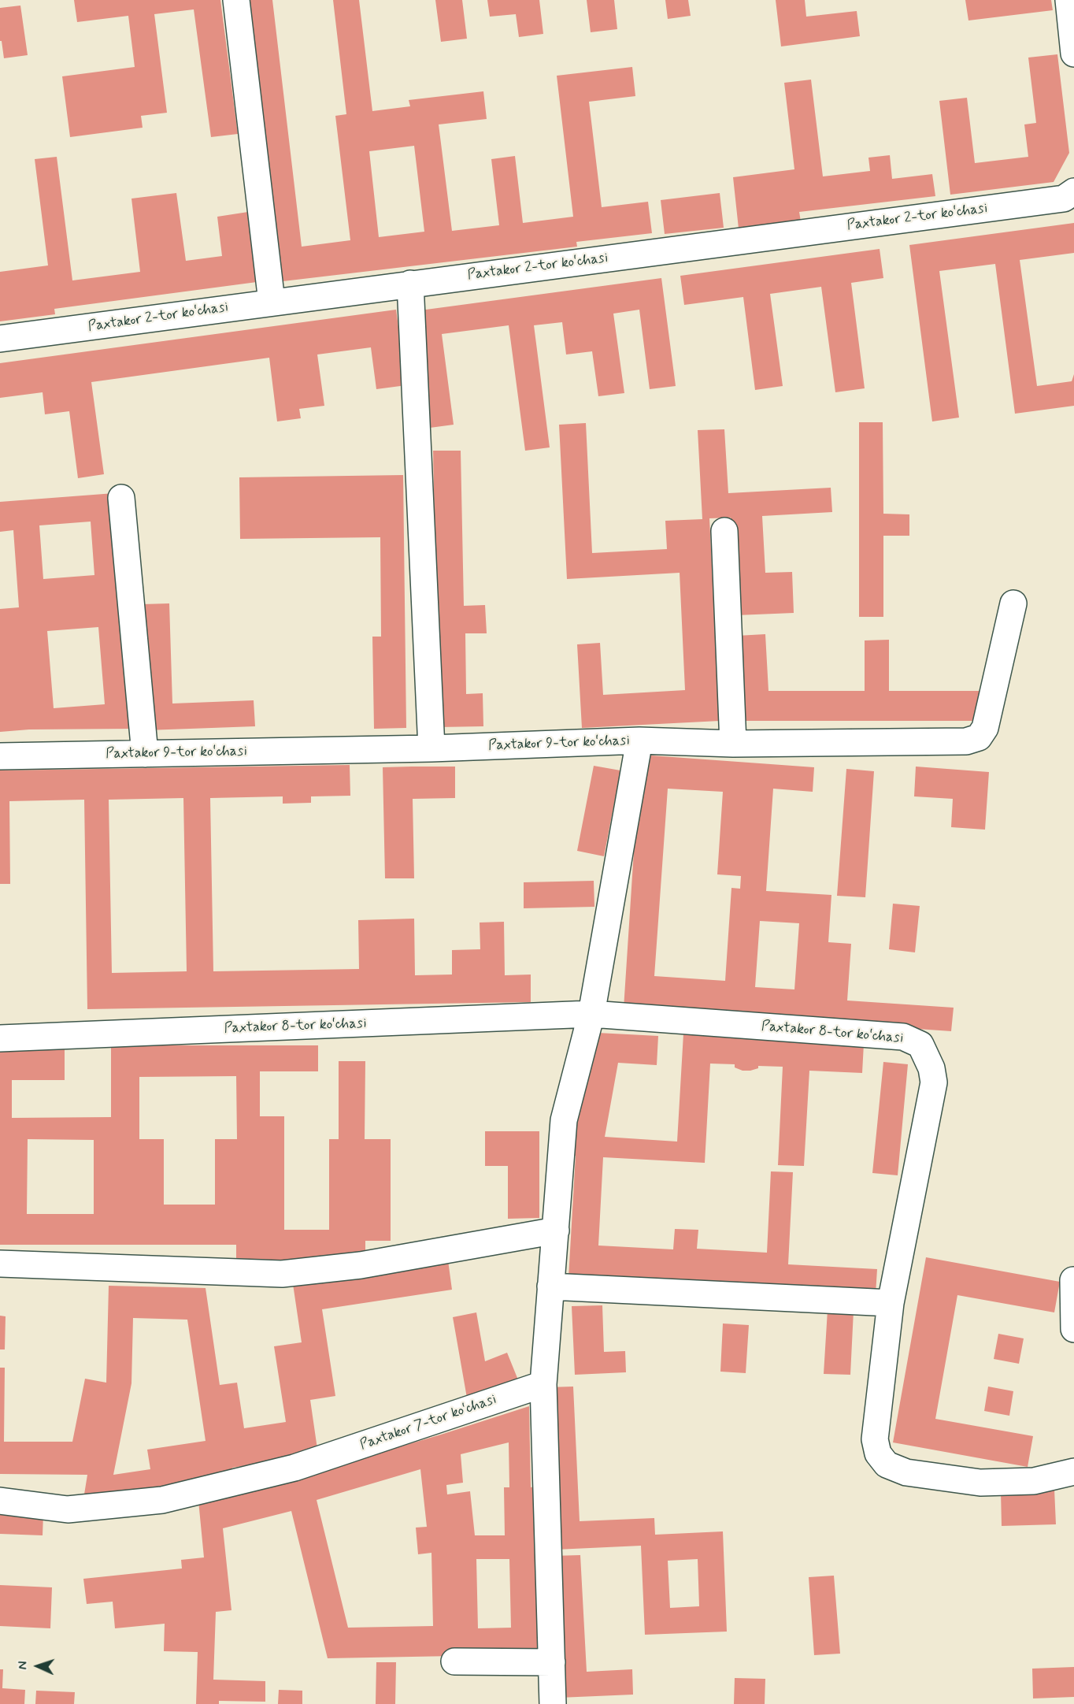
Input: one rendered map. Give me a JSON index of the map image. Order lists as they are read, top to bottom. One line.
{"streets":{"street":["Paxtakor 2-tor koʻchasi","Paxtakor 9-tor koʻchasi","Paxtakor 8-tor koʻchasi","Paxtakor 7-tor koʻchasi"]},"north":"left"}
